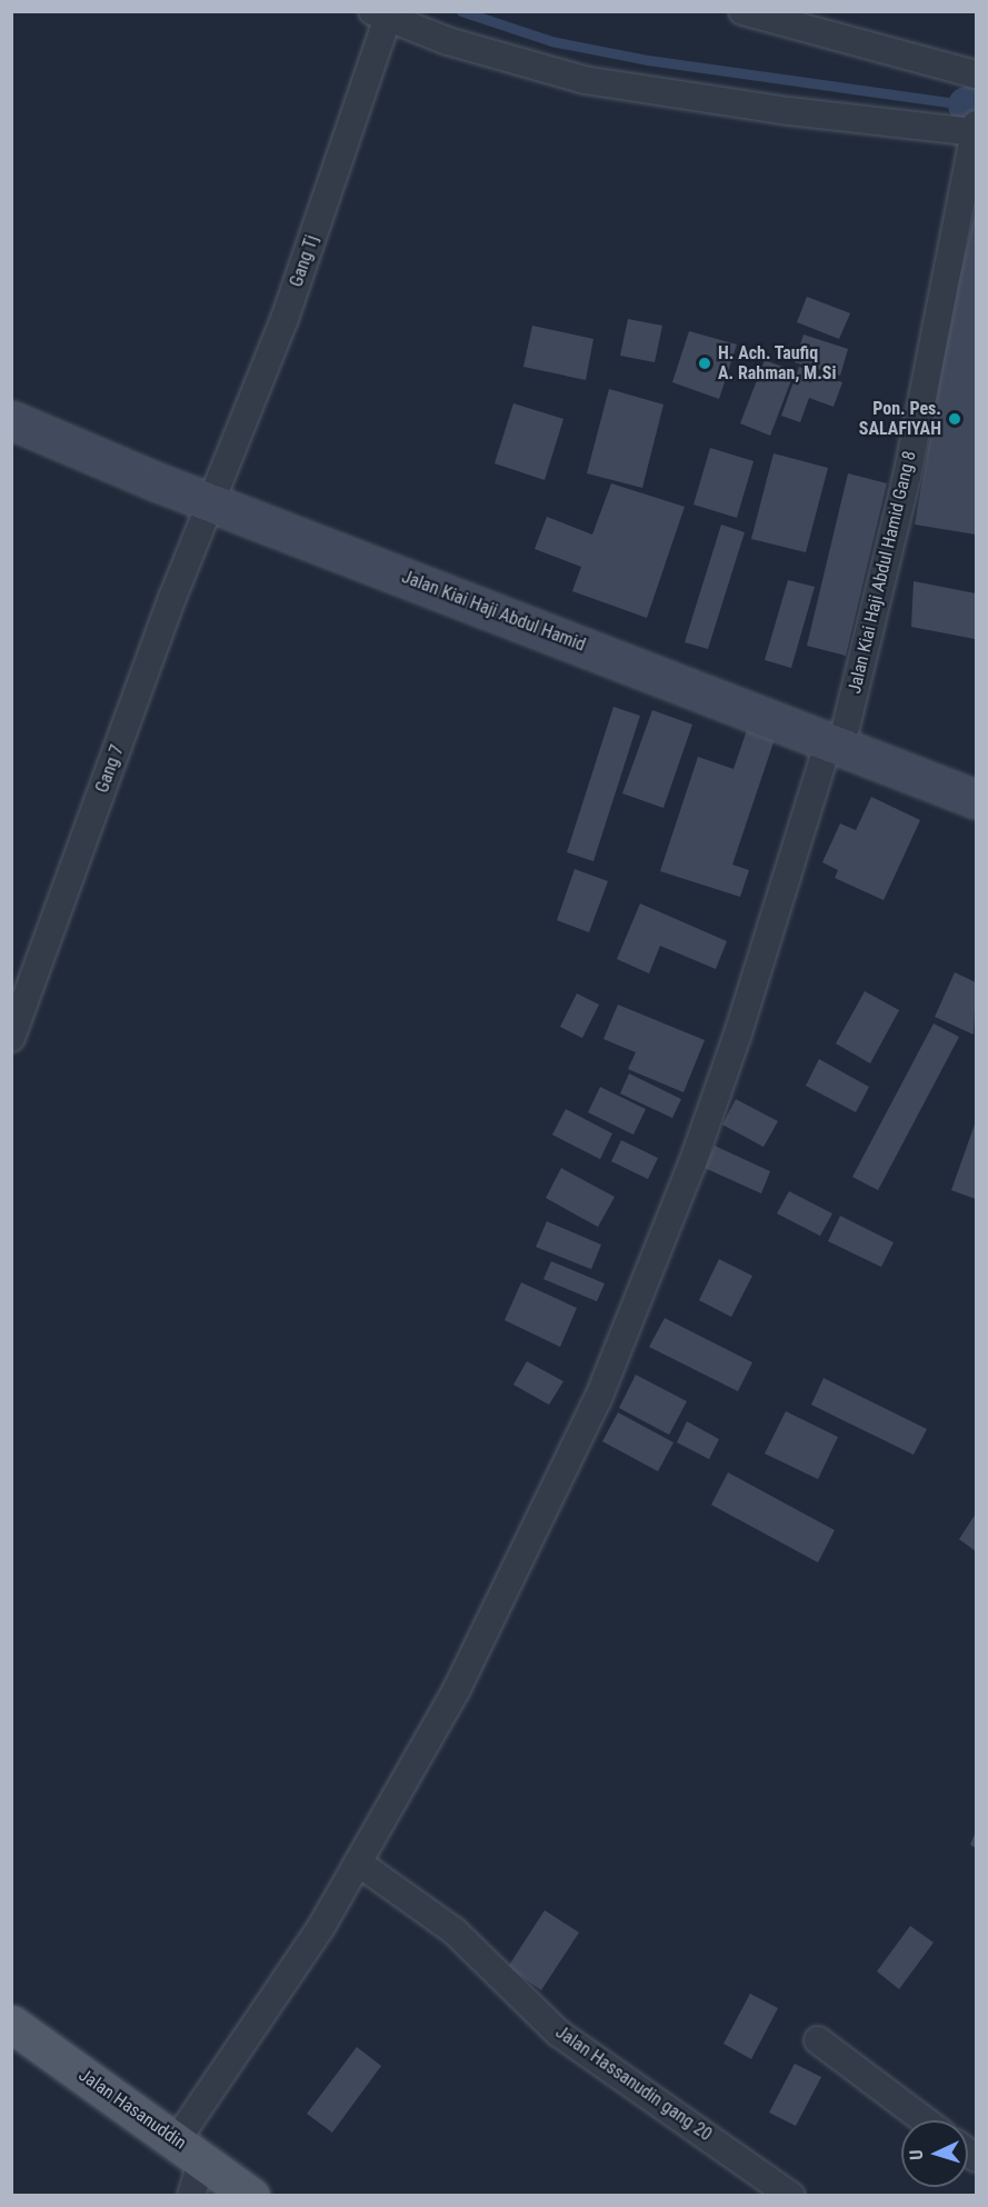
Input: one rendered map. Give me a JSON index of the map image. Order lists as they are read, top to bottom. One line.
{"streets":{"main road":["Jalan Hasanuddin"],"street":["Gang Tj","Jalan Kiai Haji Abdul Hamid Gang 8","Jalan Kiai Haji Abdul Hamid","Gang 7","Jalan Hassanudin gang 20"]},"crossings":[["Gang Tj","Jalan Kiai Haji Abdul Hamid"],["Gang Tj","Gang 7"],["Jalan Kiai Haji Abdul Hamid Gang 8","Jalan Kiai Haji Abdul Hamid"],["Jalan Kiai Haji Abdul Hamid Gang 8","Jalan Hassanudin gang 20"],["Jalan Kiai Haji Abdul Hamid Gang 8","Jalan Hasanuddin"],["Jalan Kiai Haji Abdul Hamid","Gang 7"]],"places":["H. Ach. Taufiq A. Rahman, M.Si","Pon. Pes. SALAFIYAH"],"north":"left"}
